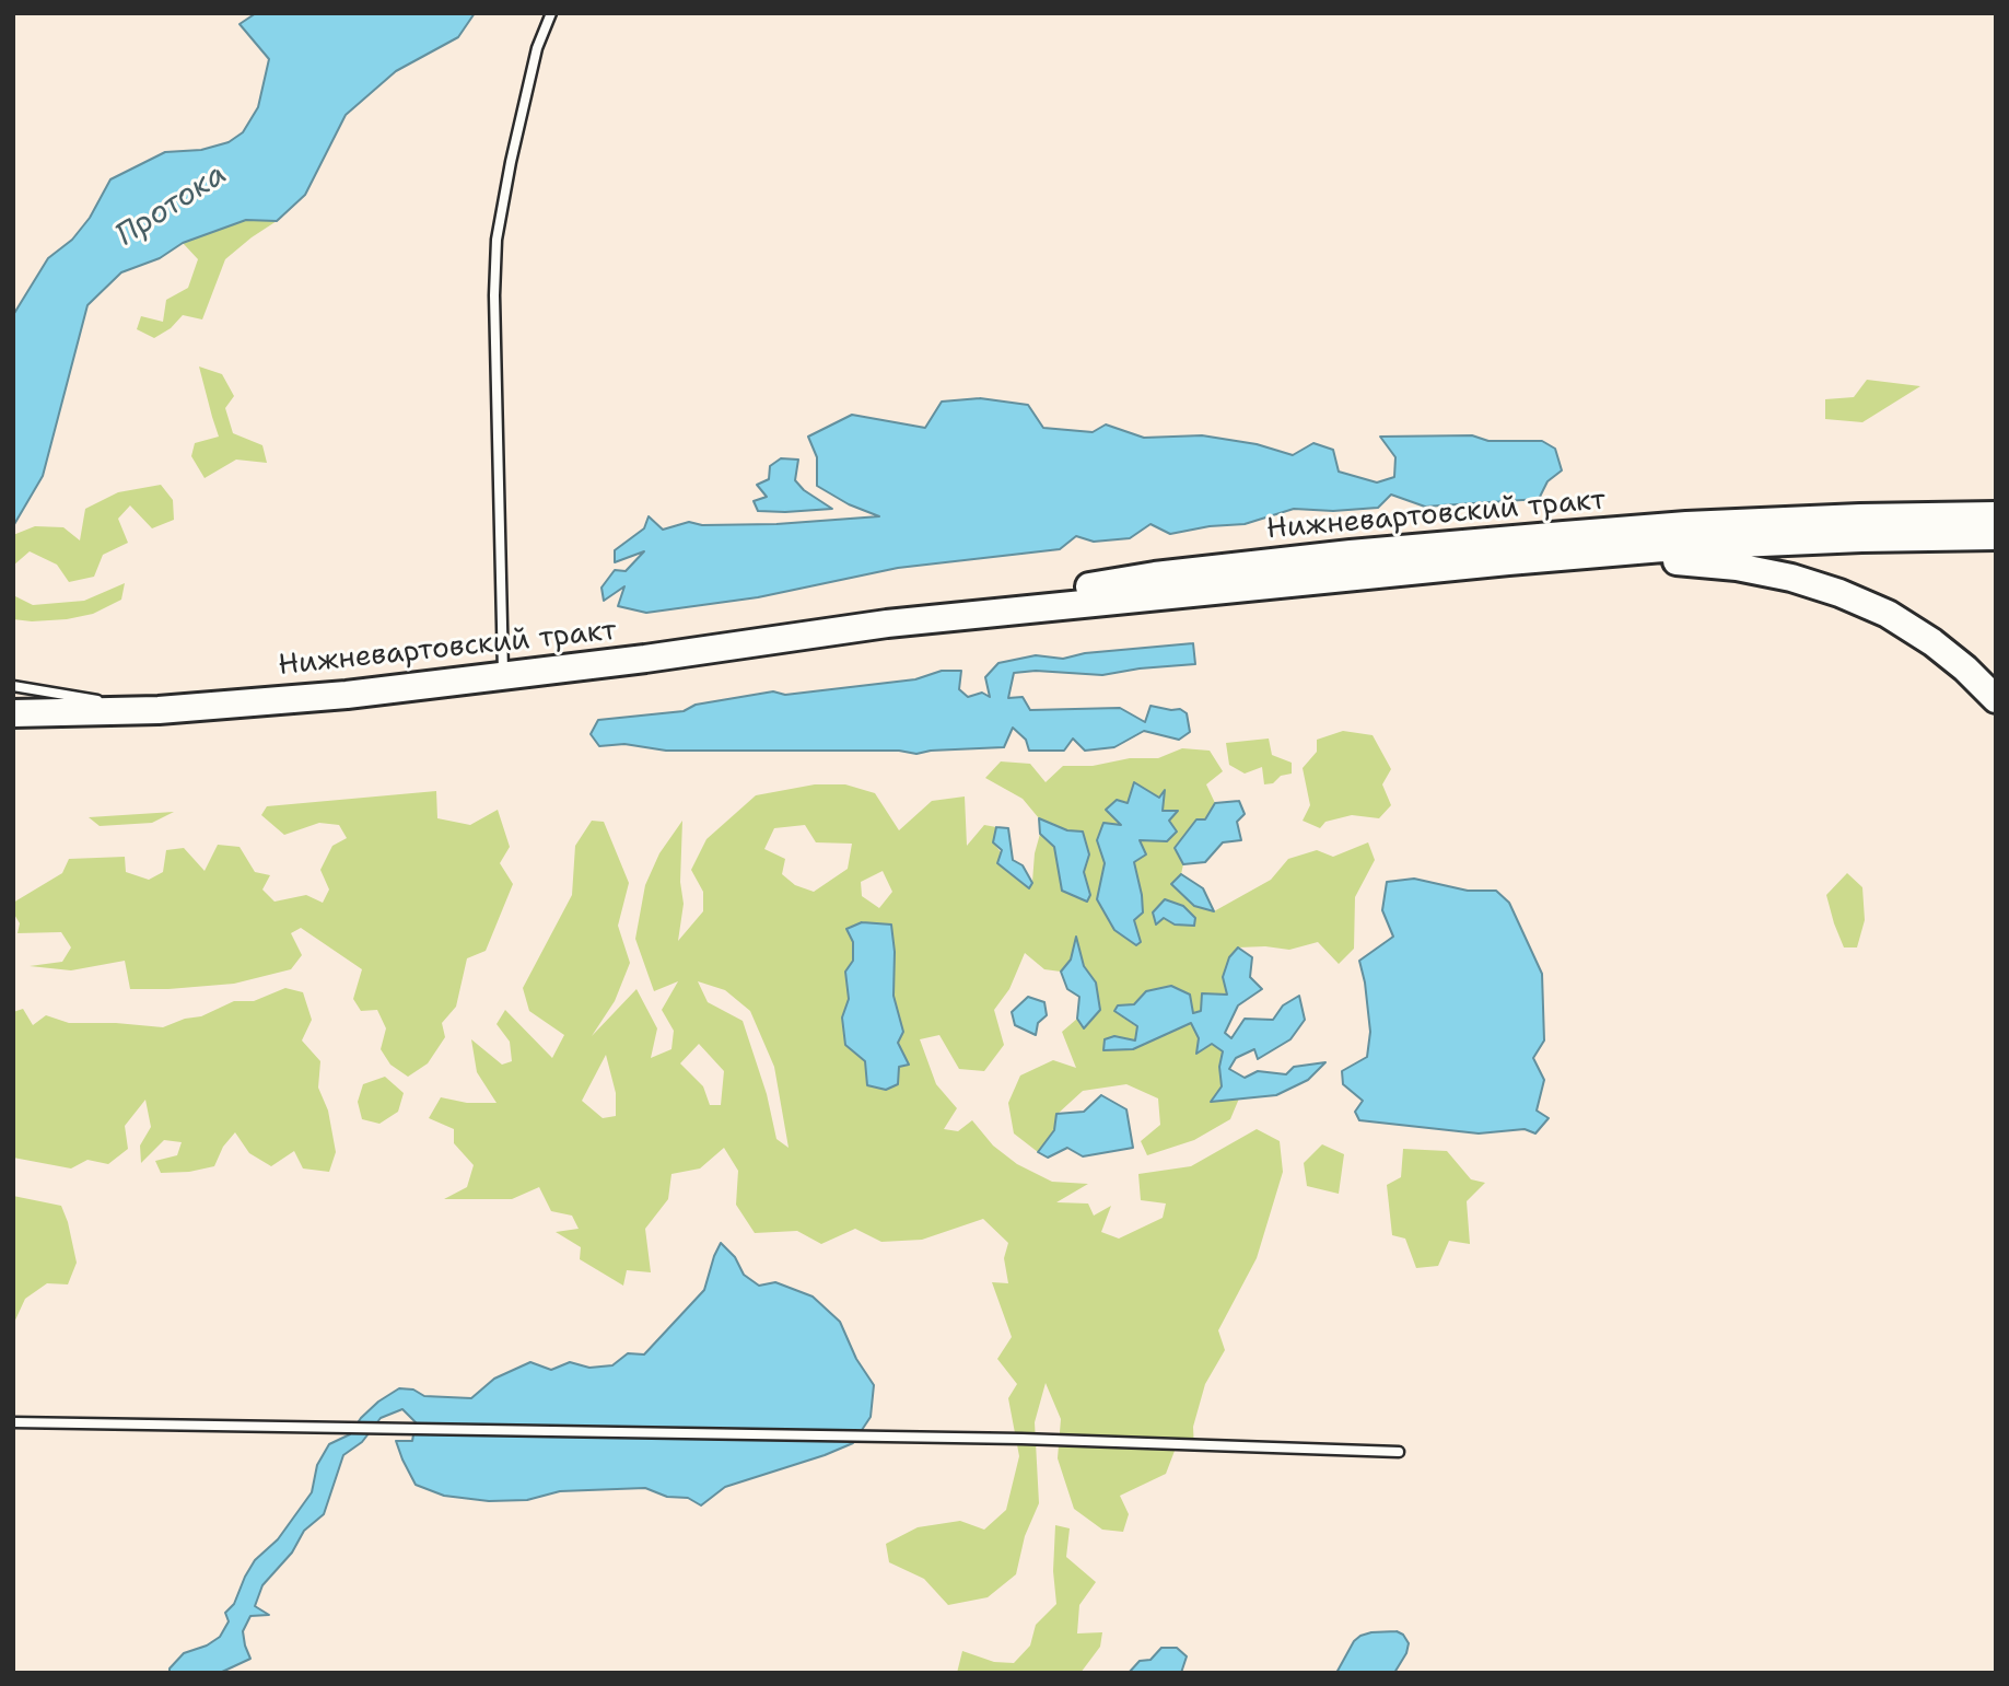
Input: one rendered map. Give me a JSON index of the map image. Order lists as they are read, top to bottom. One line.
{"streets":{"main road":["Нижневартовский тракт"]},"water":["Протока"]}
